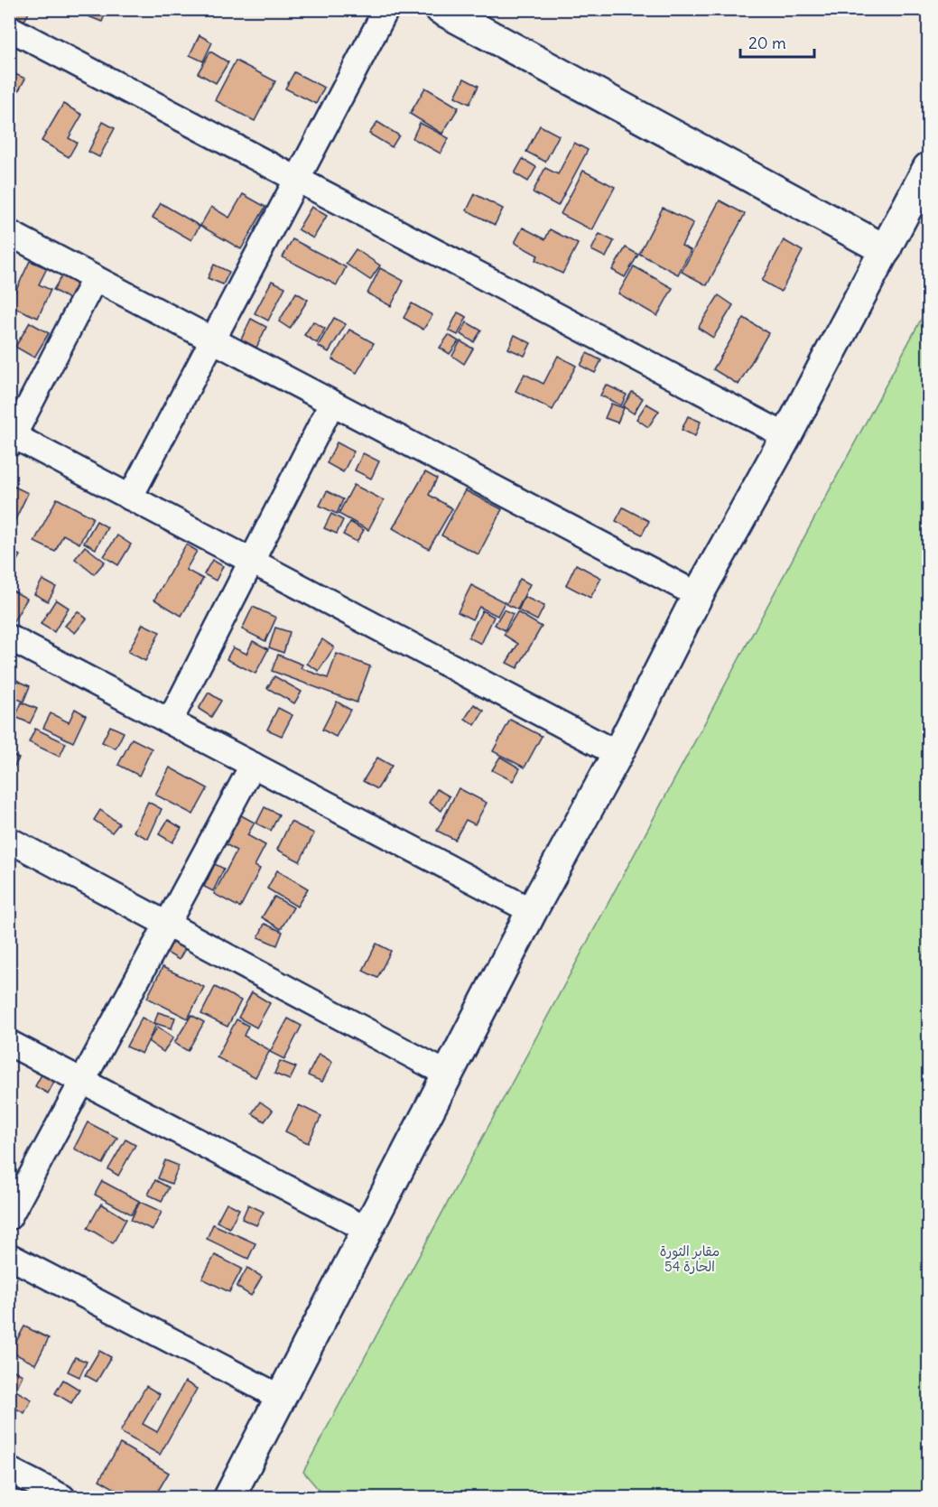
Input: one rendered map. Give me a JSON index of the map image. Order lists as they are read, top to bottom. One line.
{"parks":["مقابر الثورة الحارة 54"],"scale_bar":"20 m"}
